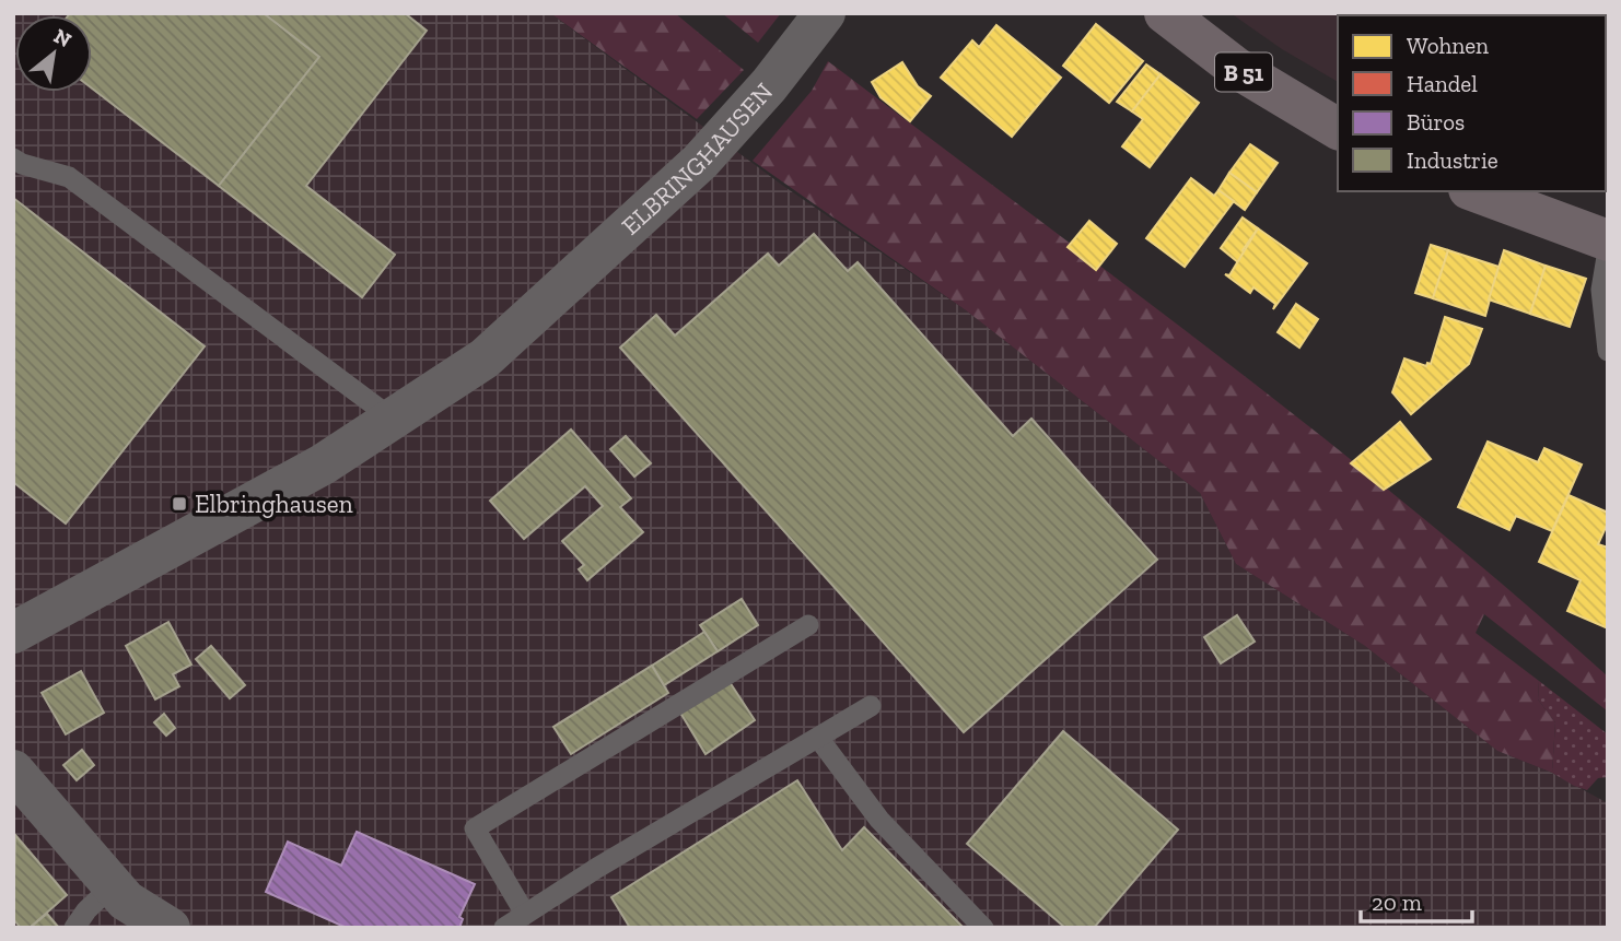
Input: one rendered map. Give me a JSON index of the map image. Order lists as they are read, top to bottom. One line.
{"streets":{"main road":["B 51"],"street":["ELBRINGHAUSEN"]},"places":{"transit":["Elbringhausen"]},"legend":["Wohnen","Handel","Büros","Industrie"],"scale_bar":"20 m","north":"top right"}
